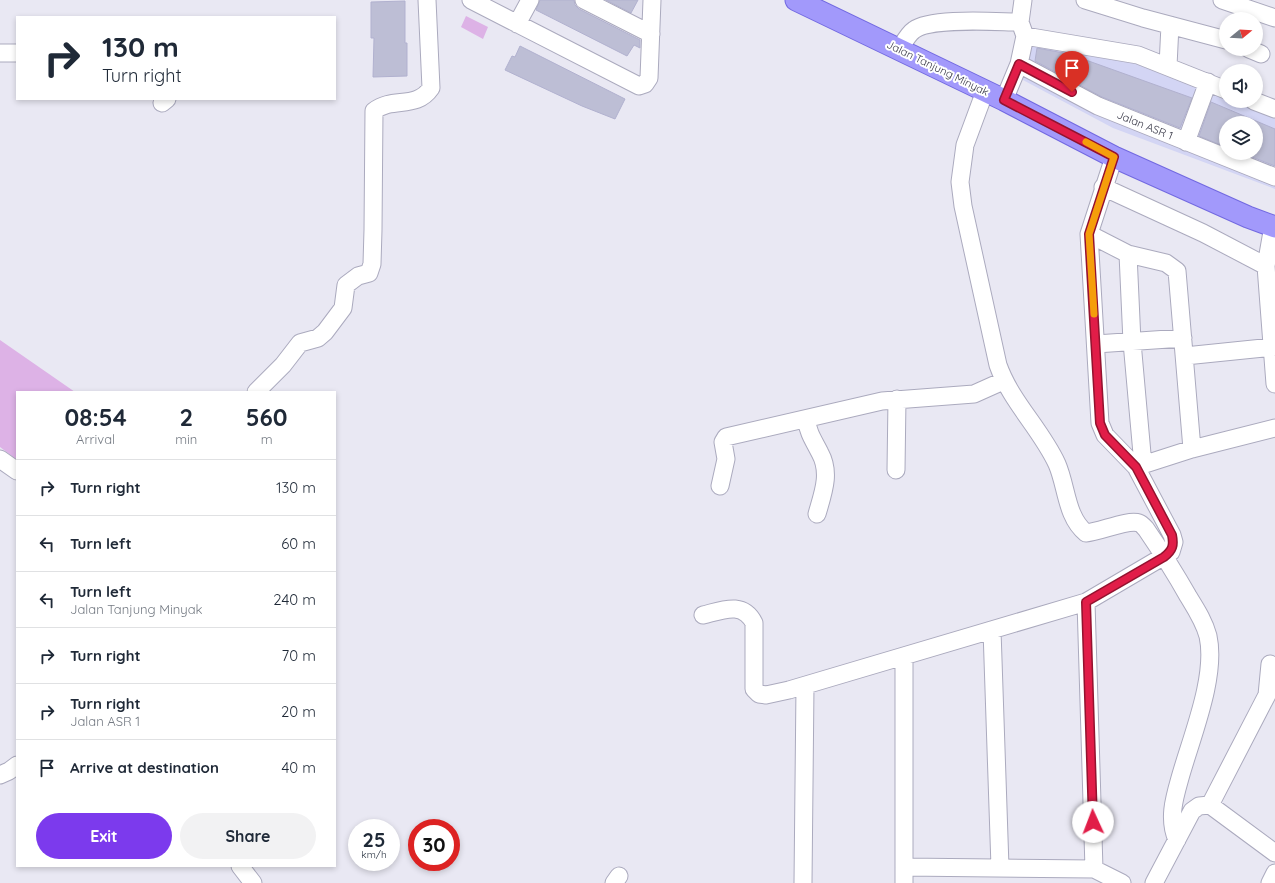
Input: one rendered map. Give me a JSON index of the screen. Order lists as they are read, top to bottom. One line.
{"streets":{"main road":["Jalan Tanjung Minyak"],"street":["Jalan ASR 1"]},"north":"right","page":{"turn":["130 m","Turn right"],"eta":["08:54","Arrival","2","min","560","m"],"list":[{"name":"Turn right","value":"130 m"},{"name":"Turn left","value":"60 m"},{"name":"Turn left","note":"Jalan Tanjung Minyak","value":"240 m"},{"name":"Turn right","value":"70 m"},{"name":"Turn right","note":"Jalan ASR 1","value":"20 m"},{"name":"Arrive at destination","value":"40 m"}],"buttons":["Exit","Share"],"speed":"25 km/h","limit":"30"}}
